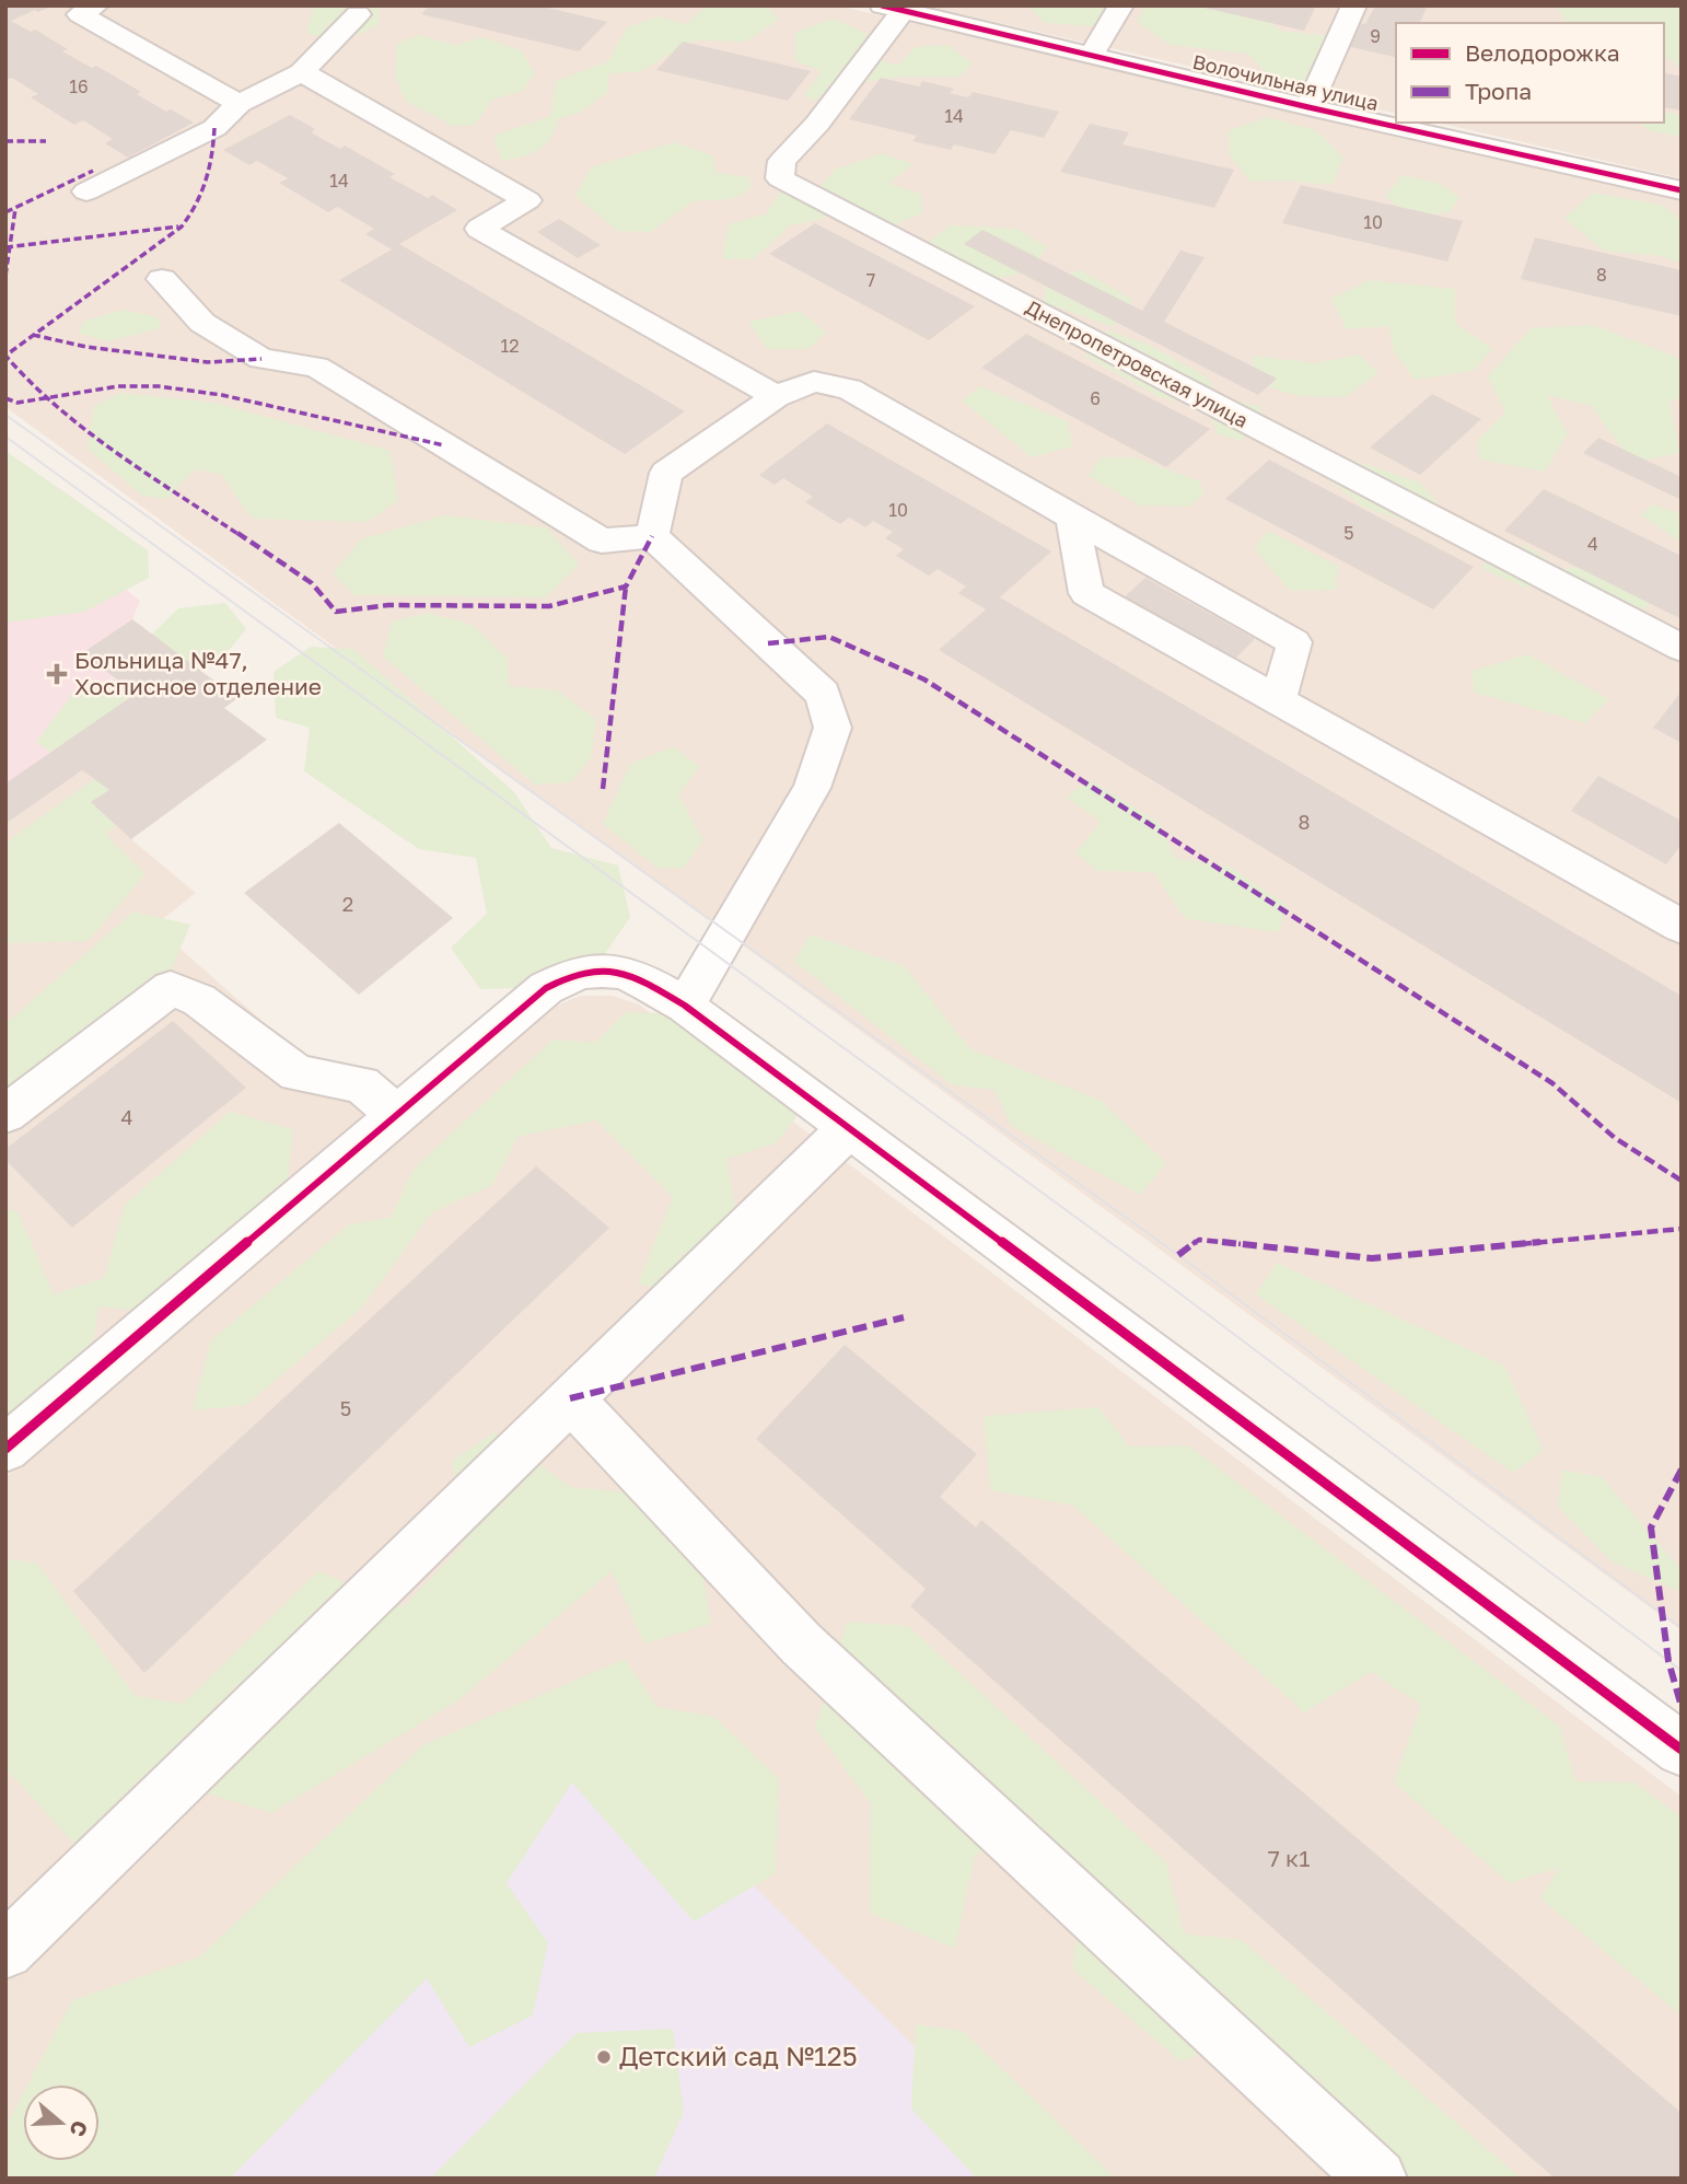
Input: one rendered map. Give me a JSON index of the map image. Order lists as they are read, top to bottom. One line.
{"streets":{"street":["Волочильная улица","Днепропетровская улица"]},"crossings":[["Волочильная улица","Днепропетровская улица"]],"places":{"health":["Больница №47, Хосписное отделение"],"other":["Детский сад №125"]},"house_numbers":["9","16","14","14","10","8","7","12","6","10","5","4","8","2","4","5","7 к1"],"legend":["Велодорожка","Тропа"],"north":"right"}
